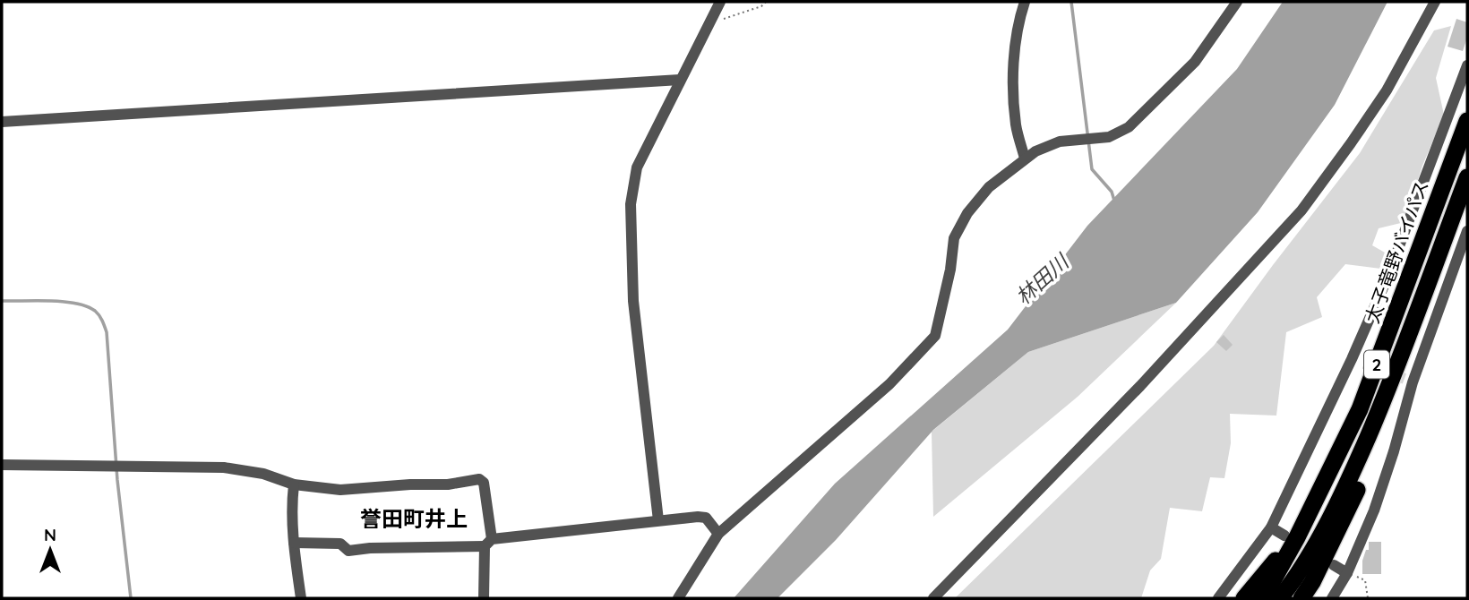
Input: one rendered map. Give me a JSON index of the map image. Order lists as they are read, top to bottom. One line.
{"streets":{"highway":["太子竜野バイパス","2"]},"districts":["誉田町井上"],"water":["林田川"],"north":"top"}
